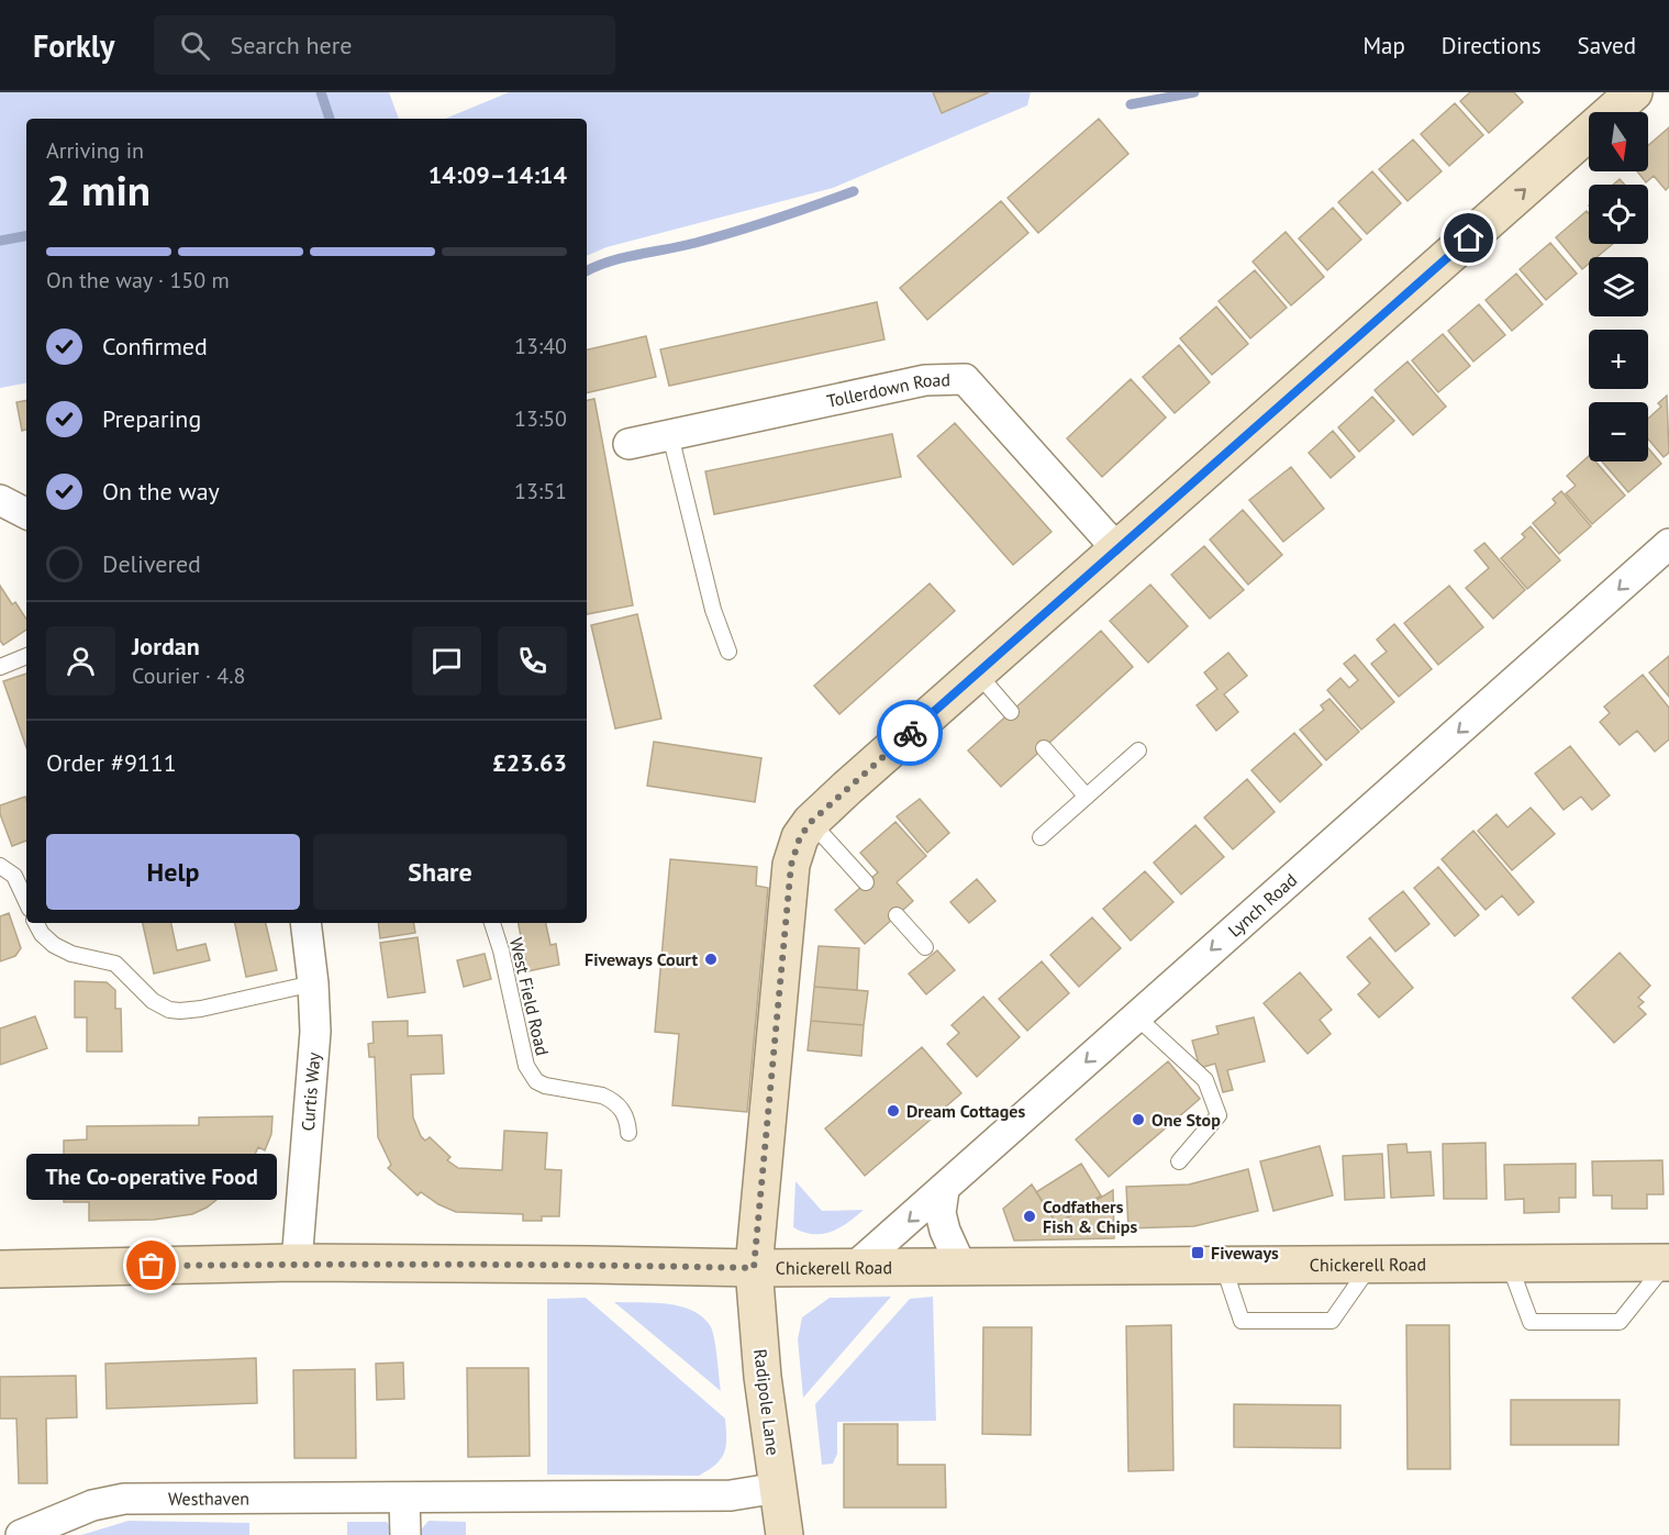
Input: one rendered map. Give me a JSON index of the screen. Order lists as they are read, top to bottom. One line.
{"streets":{"main road":["Chickerell Road","Radipole Lane"],"street":["Tollerdown Road","Lynch Road","Curtis Way","Westhaven"],"lane":["West Field Road"]},"crossings":[["Lynch Road","Chickerell Road"],["Curtis Way","Chickerell Road"],["Chickerell Road","Radipole Lane"],["Radipole Lane","Westhaven"]],"one_way":["Lynch Road"],"places":{"other":["Fiveways Court","Dream Cottages","One Stop","Codfathers Fish & Chips","The Co-operative Food"],"transit":["Fiveways"]},"north":"bottom","page":{"header":"Forkly","search":"Search here","nav":["Map","Directions","Saved"],"map_buttons":["+","−"],"heading":["2 min","Arriving in","14:09–14:14"],"panel":["Jordan","Courier · 4.8","Order #9111","£23.63"],"bar":"On the way · 150 m","list":[["Confirmed","13:40"],["Preparing","13:50"],["On the way","13:51"],"Delivered"],"buttons":["Help","Share"],"bubble":"The Co-operative Food"}}
